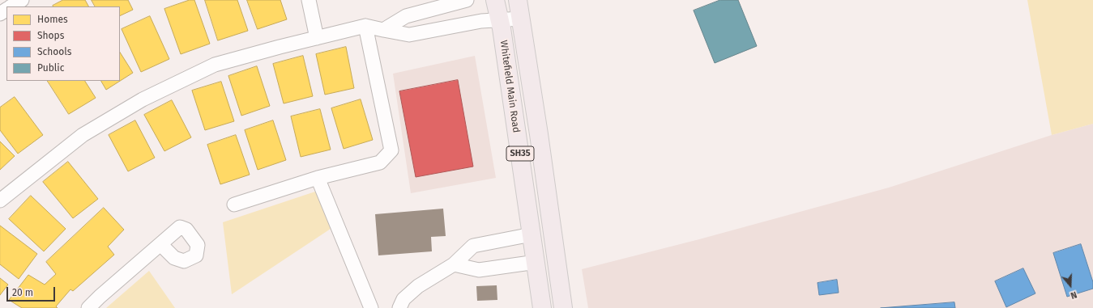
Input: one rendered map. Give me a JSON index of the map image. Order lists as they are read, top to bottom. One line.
{"streets":{"main road":["Whitefield Main Road","SH35"]},"legend":["Homes","Shops","Schools","Public"],"scale_bar":"20 m","north":"bottom"}
